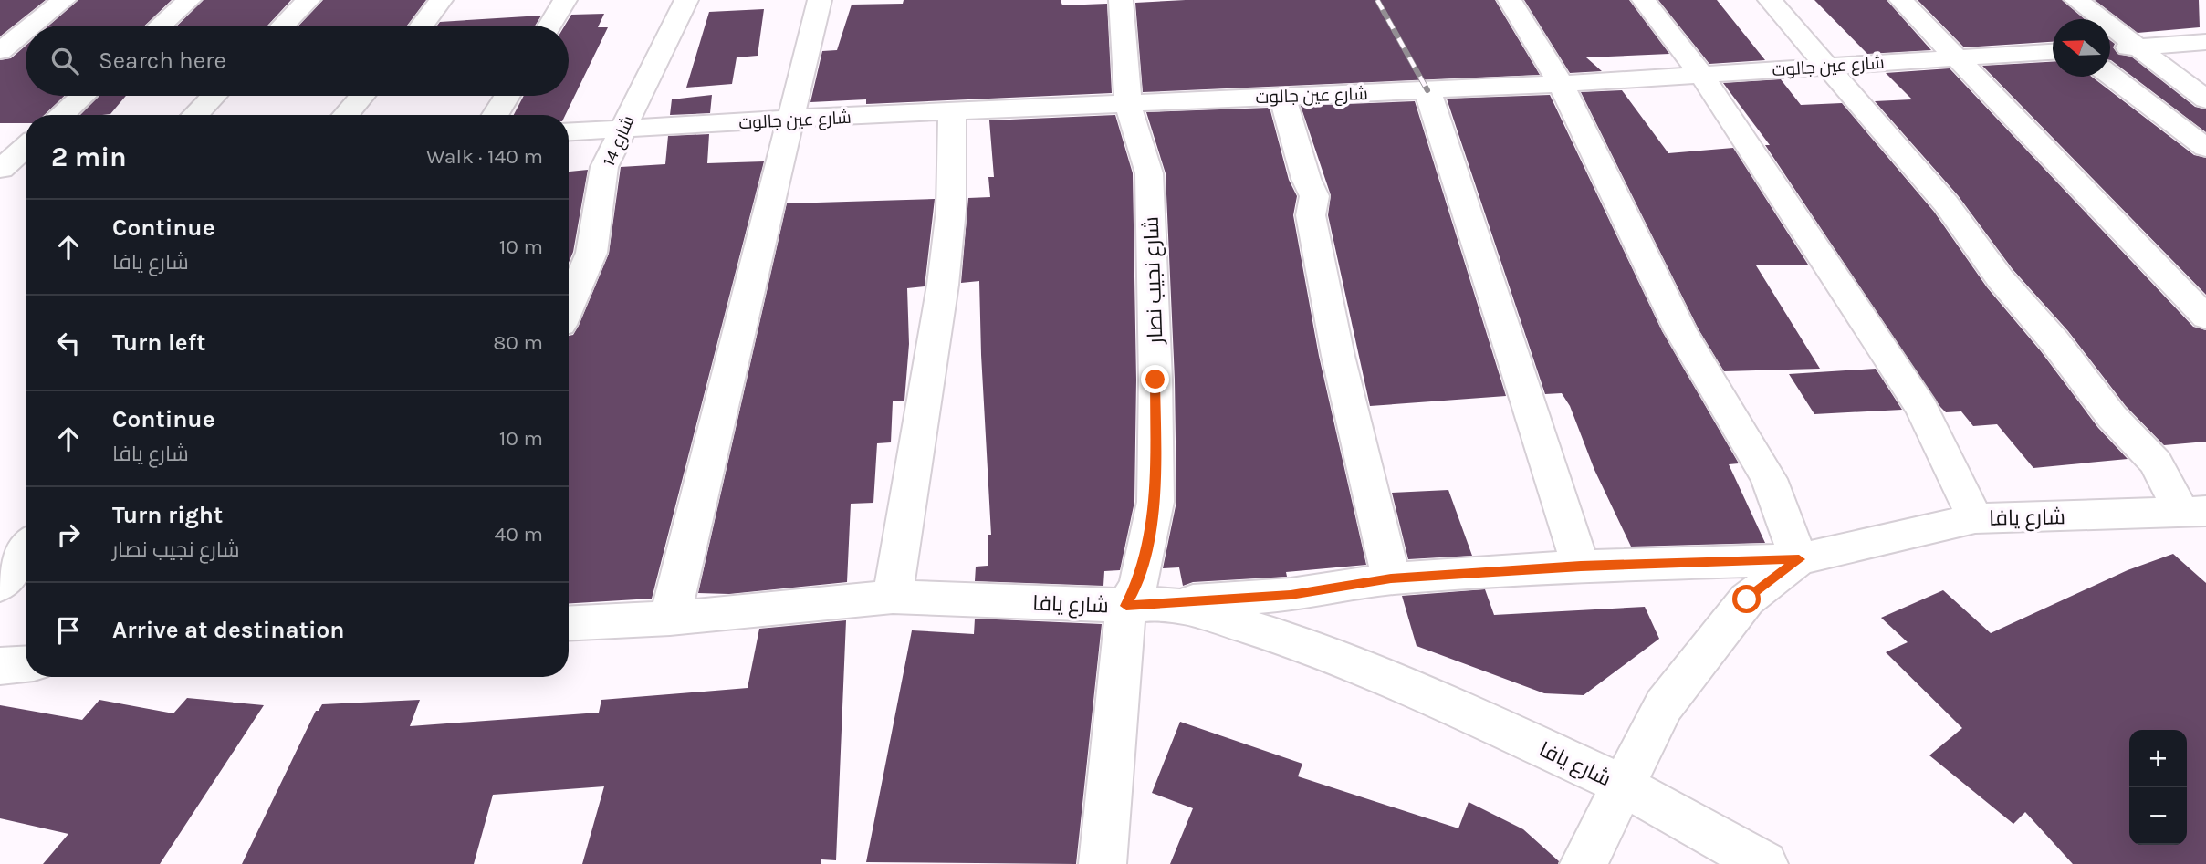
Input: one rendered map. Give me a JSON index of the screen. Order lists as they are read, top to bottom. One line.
{"streets":{"street":["شارع عين جالوت","شارع 14","شارع نجيب نصار","شارع يافا"]},"crossings":[["شارع عين جالوت","شارع 14"],["شارع عين جالوت","شارع نجيب نصار"],["شارع نجيب نصار","شارع يافا"]],"north":"left","page":{"search":"Search here","heading":["2 min","Walk · 140 m"],"list":[["Continue","شارع يافا","10 m"],["Turn left","80 m"],["Continue","شارع يافا","10 m"],["Turn right","شارع نجيب نصار","40 m"],"Arrive at destination"],"map_buttons":["+","−"]}}
